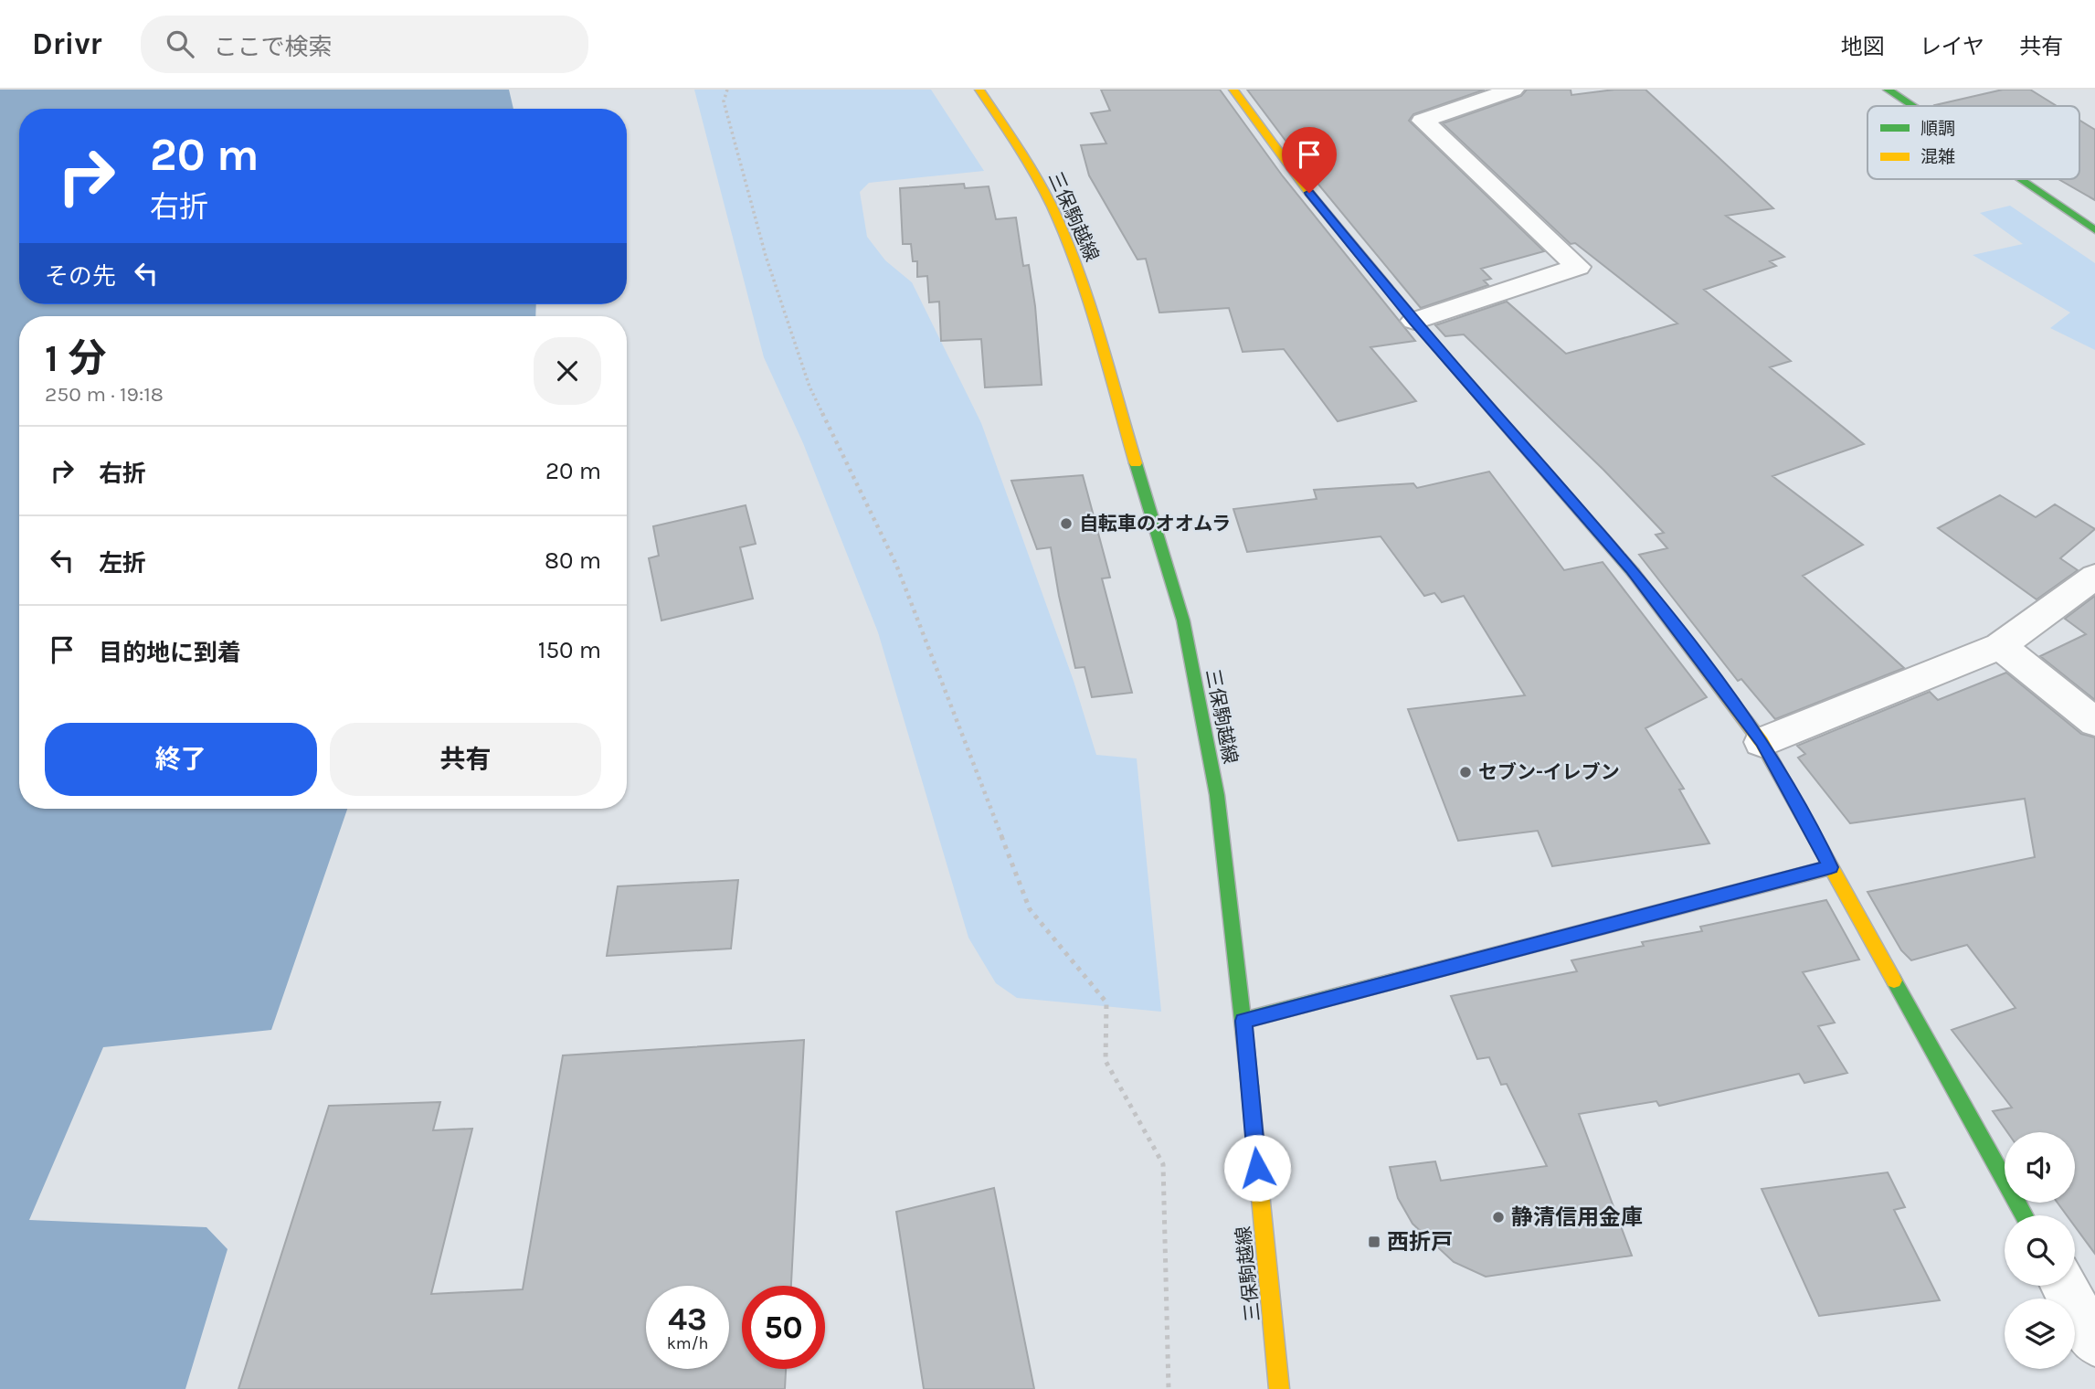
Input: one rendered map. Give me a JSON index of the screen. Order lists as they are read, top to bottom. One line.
{"streets":{"street":["三保駒越線"]},"places":{"other":["自転車のオオムラ","セブン-イレブン","静清信用金庫"],"transit":["西折戸"]},"legend":["順調","混雑"],"page":{"header":"Drivr","search":"ここで検索","nav":["地図","レイヤ","共有"],"turn":["20 m","右折"],"then":"その先","heading":["1 分","250 m · 19:18"],"list":[{"name":"右折","value":"20 m"},{"name":"左折","value":"80 m"},{"name":"目的地に到着","value":"150 m"}],"buttons":["終了","共有"],"speed":"43 km/h","limit":"50"}}
